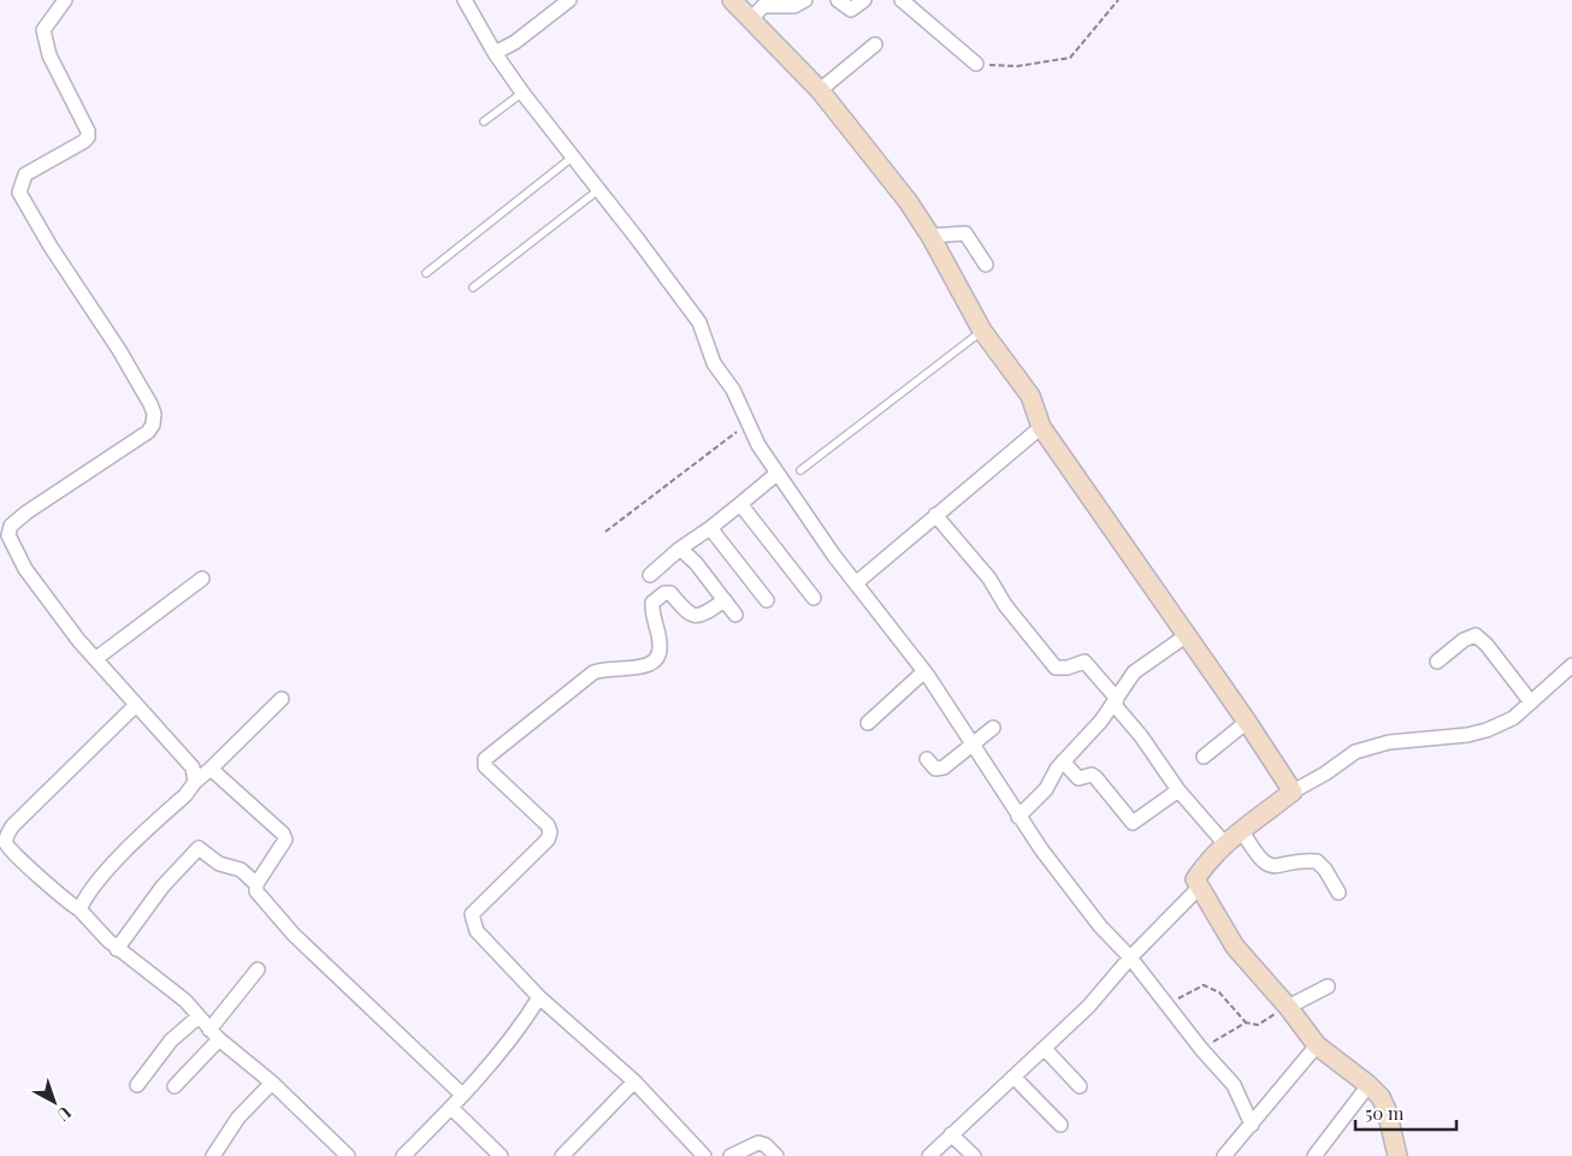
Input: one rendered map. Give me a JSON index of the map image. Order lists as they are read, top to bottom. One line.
{"scale_bar":"50 m","north":"bottom right"}
